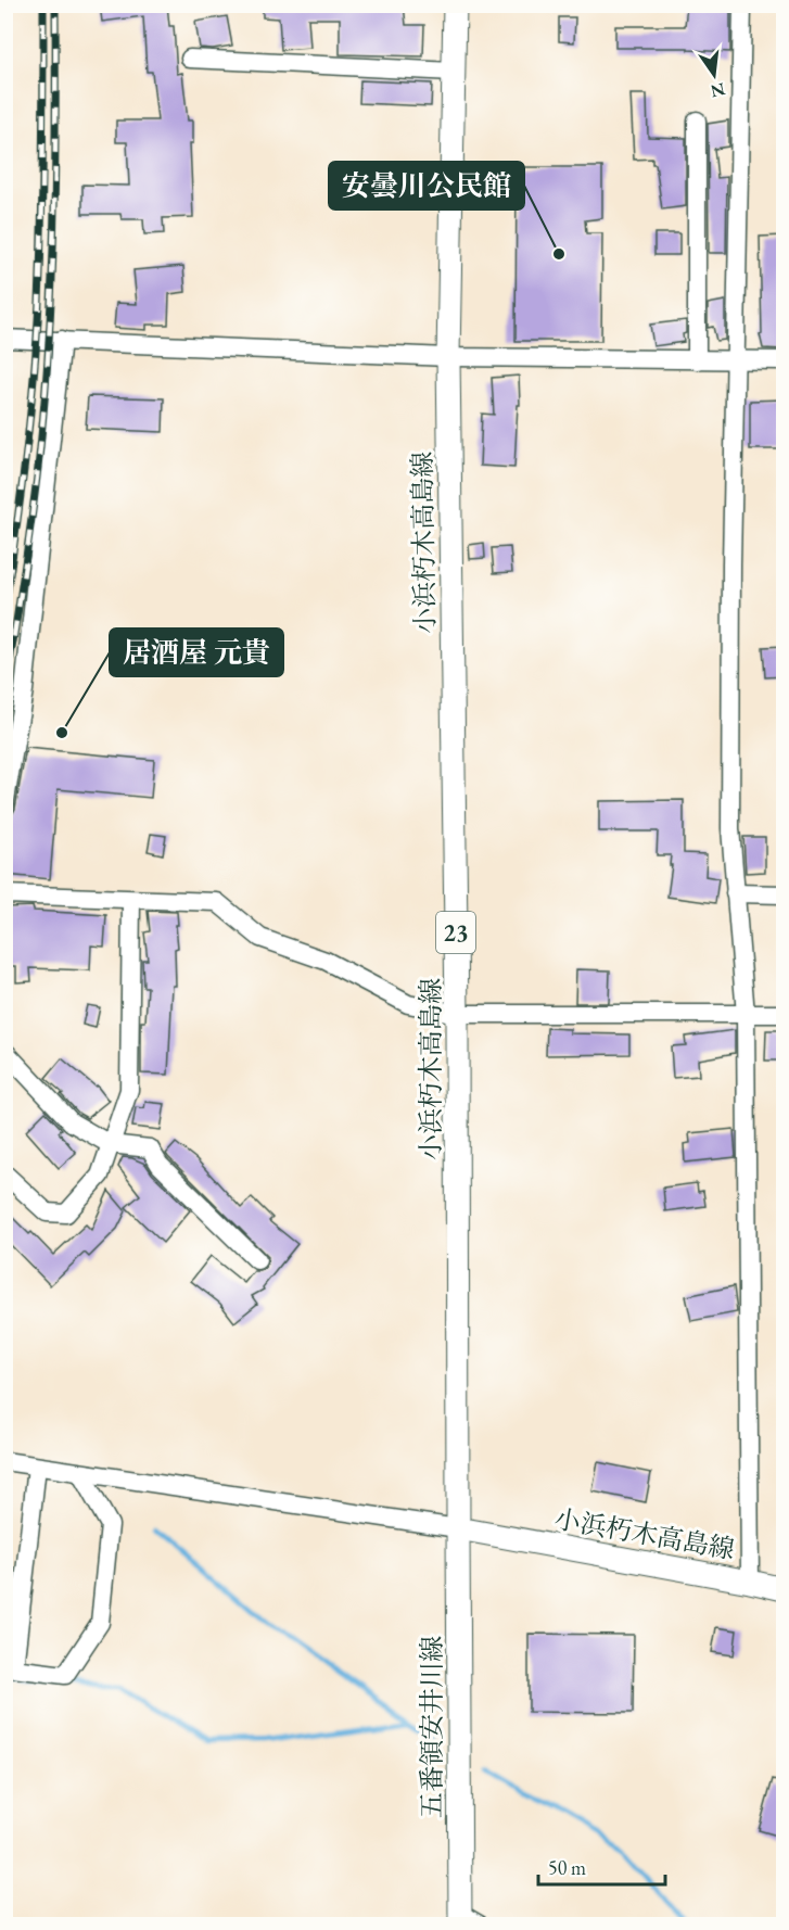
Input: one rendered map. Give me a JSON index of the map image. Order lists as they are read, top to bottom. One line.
{"streets":{"main road":["小浜朽木高島線","23","五番領安井川線"]},"crossings":[["小浜朽木高島線","五番領安井川線"]],"places":["安曇川公民館","居酒屋 元貴"],"scale_bar":"50 m","north":"bottom"}
